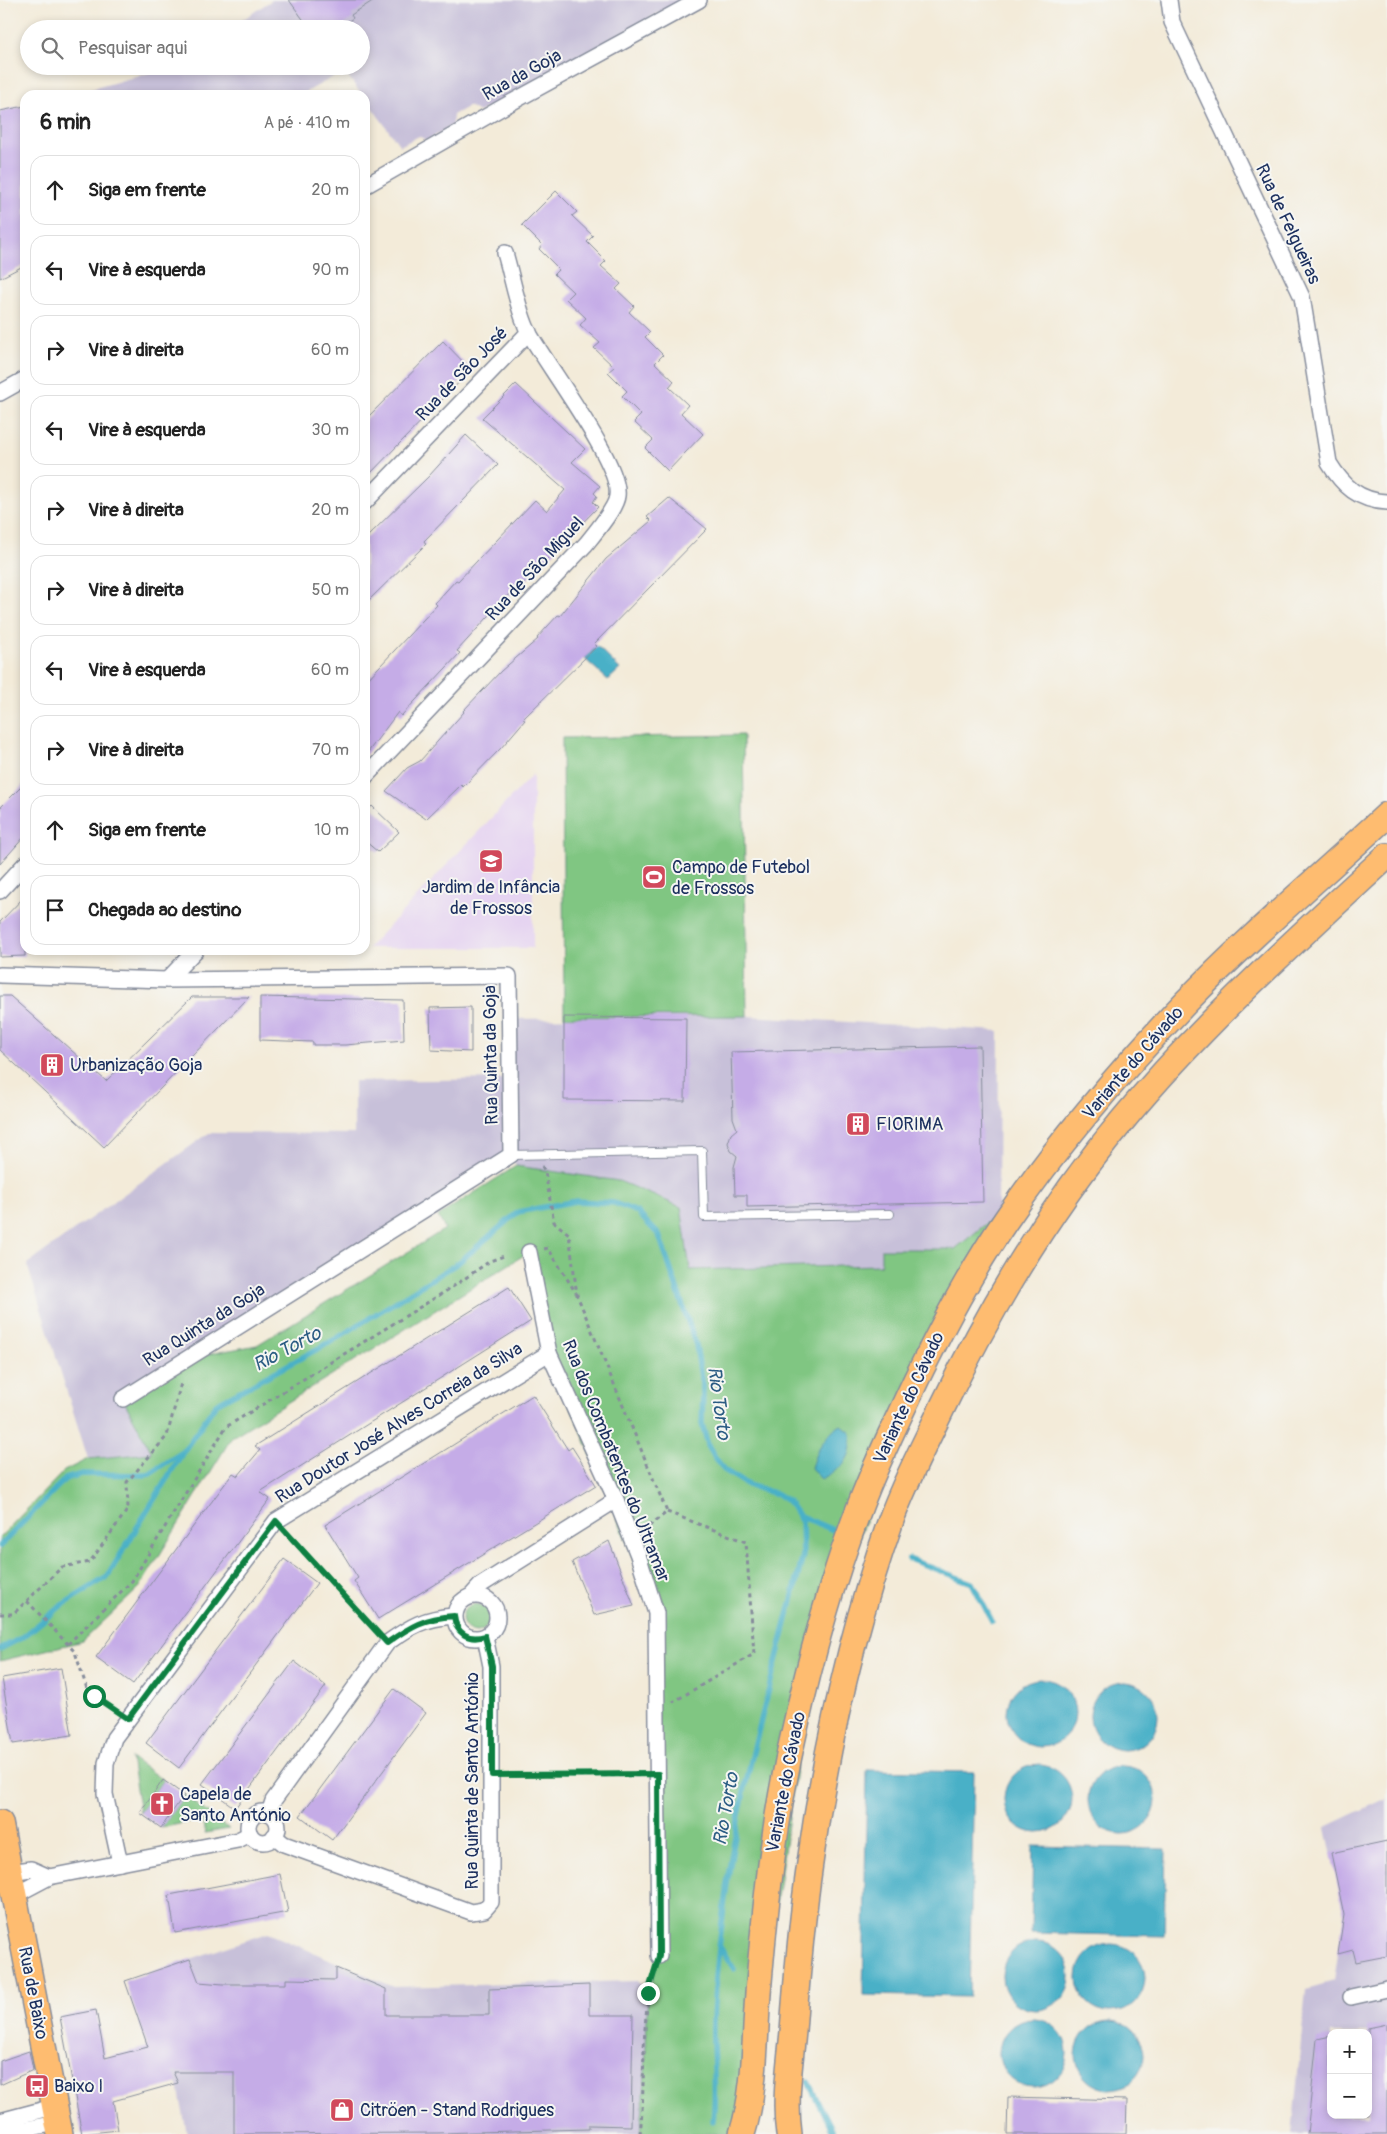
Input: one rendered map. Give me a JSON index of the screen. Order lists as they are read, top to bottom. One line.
{"streets":{"main road":["Variante do Cávado","Rua de Baixo"],"street":["Rua da Goja","Rua de Felgueiras","Rua de São José","Rua de São Miguel","Rua Quinta da Goja","Rua Doutor José Alves Correia da Silva","Rua dos Combatentes do Ultramar","Rua Quinta de Santo António"]},"crossings":[["Rua de São José","Rua de São Miguel"],["Rua Doutor José Alves Correia da Silva","Rua dos Combatentes do Ultramar"],["Rua Doutor José Alves Correia da Silva","Rua Quinta de Santo António"],["Rua Quinta de Santo António","Rua de Baixo"]],"water":["Rio Torto"],"places":{"school or university":["Jardim de Infância de Frossos"],"sports":["Campo de Futebol de Frossos"],"building":["Urbanização Goja","FIORIMA"],"church":["Capela de Santo António"],"bus stop":["Baixo I"],"shop":["Citröen - Stand Rodrigues"]},"page":{"search":"Pesquisar aqui","heading":["6 min","A pé · 410 m"],"list":[["Siga em frente","20 m"],["Vire à esquerda","90 m"],["Vire à direita","60 m"],["Vire à esquerda","30 m"],["Vire à direita","20 m"],["Vire à direita","50 m"],["Vire à esquerda","60 m"],["Vire à direita","70 m"],["Siga em frente","10 m"],"Chegada ao destino"],"map_buttons":["+","−"]}}
